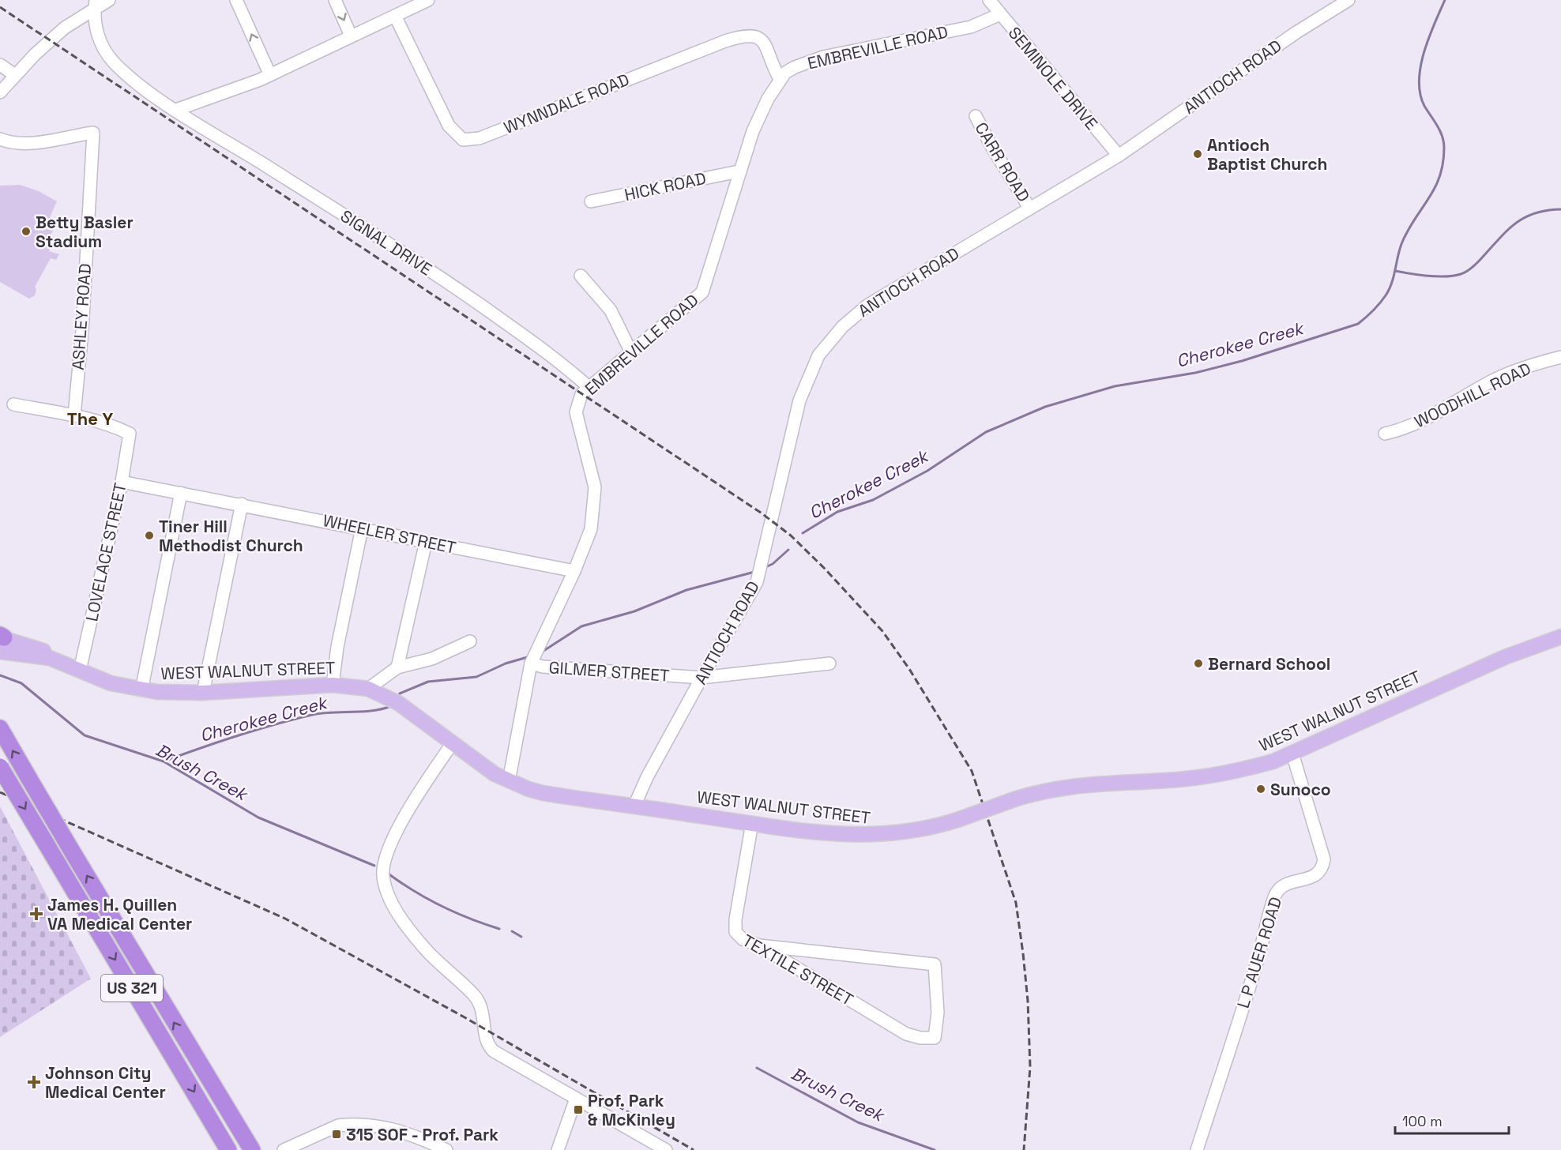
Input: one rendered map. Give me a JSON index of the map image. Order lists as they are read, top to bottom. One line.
{"streets":{"highway":["US 321"],"main road":["WEST WALNUT STREET"],"street":["EMBREVILLE ROAD","ANTIOCH ROAD","SEMINOLE DRIVE","WYNNDALE ROAD","CARR ROAD","HICK ROAD","SIGNAL DRIVE","ASHLEY ROAD","WOODHILL ROAD","WHEELER STREET","LOVELACE STREET","GILMER STREET","L P AUER ROAD","TEXTILE STREET"]},"crossings":[["EMBREVILLE ROAD","SEMINOLE DRIVE"],["EMBREVILLE ROAD","WYNNDALE ROAD"],["EMBREVILLE ROAD","HICK ROAD"],["EMBREVILLE ROAD","SIGNAL DRIVE"],["EMBREVILLE ROAD","WHEELER STREET"],["EMBREVILLE ROAD","WEST WALNUT STREET"],["EMBREVILLE ROAD","GILMER STREET"],["ANTIOCH ROAD","SEMINOLE DRIVE"],["ANTIOCH ROAD","CARR ROAD"],["ANTIOCH ROAD","WEST WALNUT STREET"],["ANTIOCH ROAD","GILMER STREET"],["ASHLEY ROAD","LOVELACE STREET"],["WHEELER STREET","LOVELACE STREET"],["LOVELACE STREET","WEST WALNUT STREET"],["WEST WALNUT STREET","L P AUER ROAD"],["WEST WALNUT STREET","TEXTILE STREET"]],"districts":["The Y"],"water":["Cherokee Creek","Brush Creek"],"places":{"other":["Antioch Baptist Church","Betty Basler Stadium","Tiner Hill Methodist Church","Bernard School","Sunoco"],"health":["James H. Quillen VA Medical Center","Johnson City Medical Center"],"transit":["Prof. Park & McKinley","315 SOF - Prof. Park"]},"scale_bar":"100 m"}
